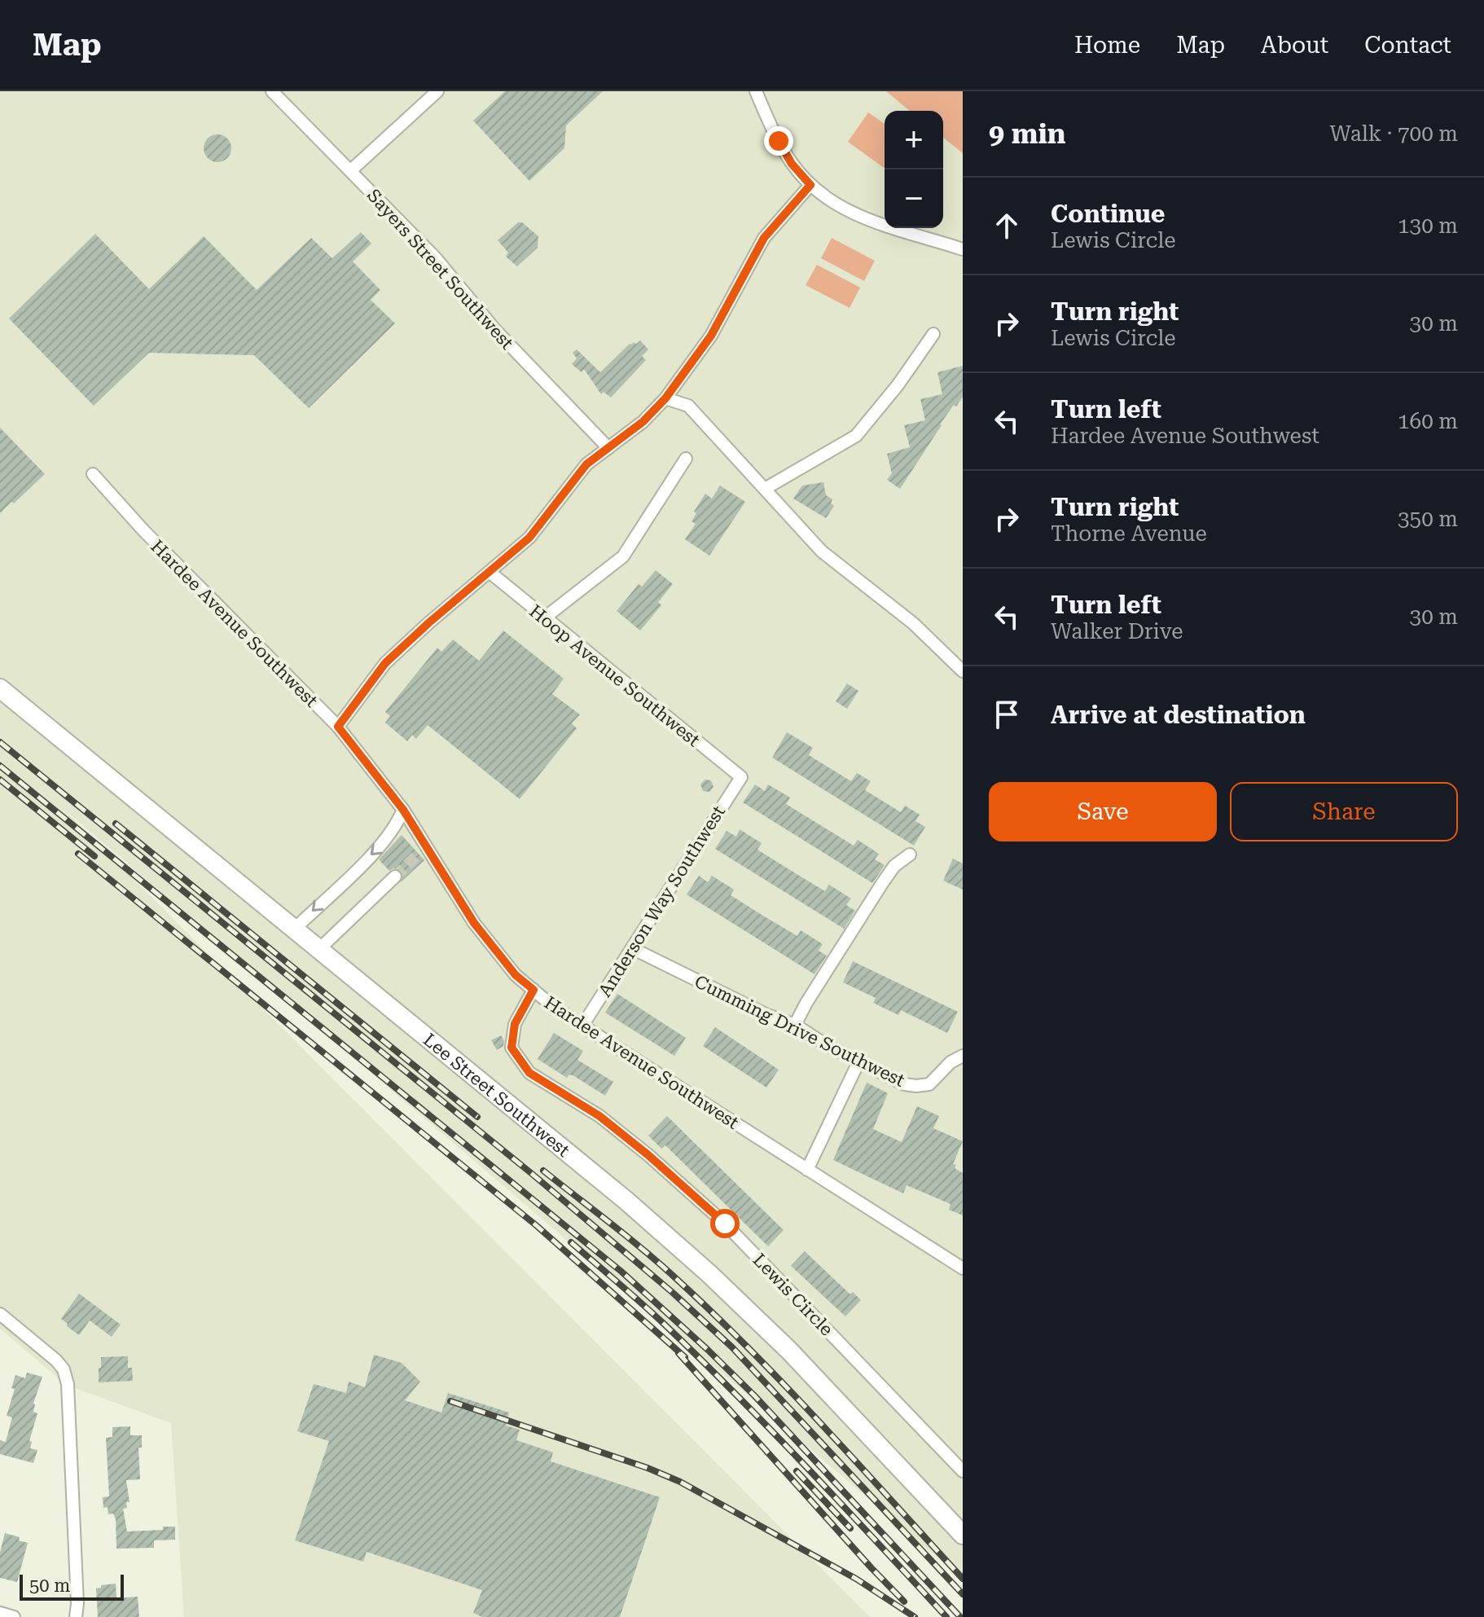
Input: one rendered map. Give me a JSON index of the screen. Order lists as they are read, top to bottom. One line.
{"streets":{"main road":["Lee Street Southwest"],"street":["Sayers Street Southwest","Hardee Avenue Southwest","Hoop Avenue Southwest","Anderson Way Southwest","Cumming Drive Southwest","Lewis Circle"]},"crossings":[["Hardee Avenue Southwest","Anderson Way Southwest"],["Hardee Avenue Southwest","Lewis Circle"],["Hoop Avenue Southwest","Anderson Way Southwest"],["Anderson Way Southwest","Cumming Drive Southwest"]],"scale_bar":"50 m","page":{"header":"Map","nav":["Home","Map","About","Contact"],"heading":["9 min","Walk · 700 m"],"map_buttons":["+","−"],"list":[["Continue","Lewis Circle","130 m"],["Turn right","Lewis Circle","30 m"],["Turn left","Hardee Avenue Southwest","160 m"],["Turn right","Thorne Avenue","350 m"],["Turn left","Walker Drive","30 m"],"Arrive at destination"],"buttons":["Save","Share"],"scale":"50 m"}}
